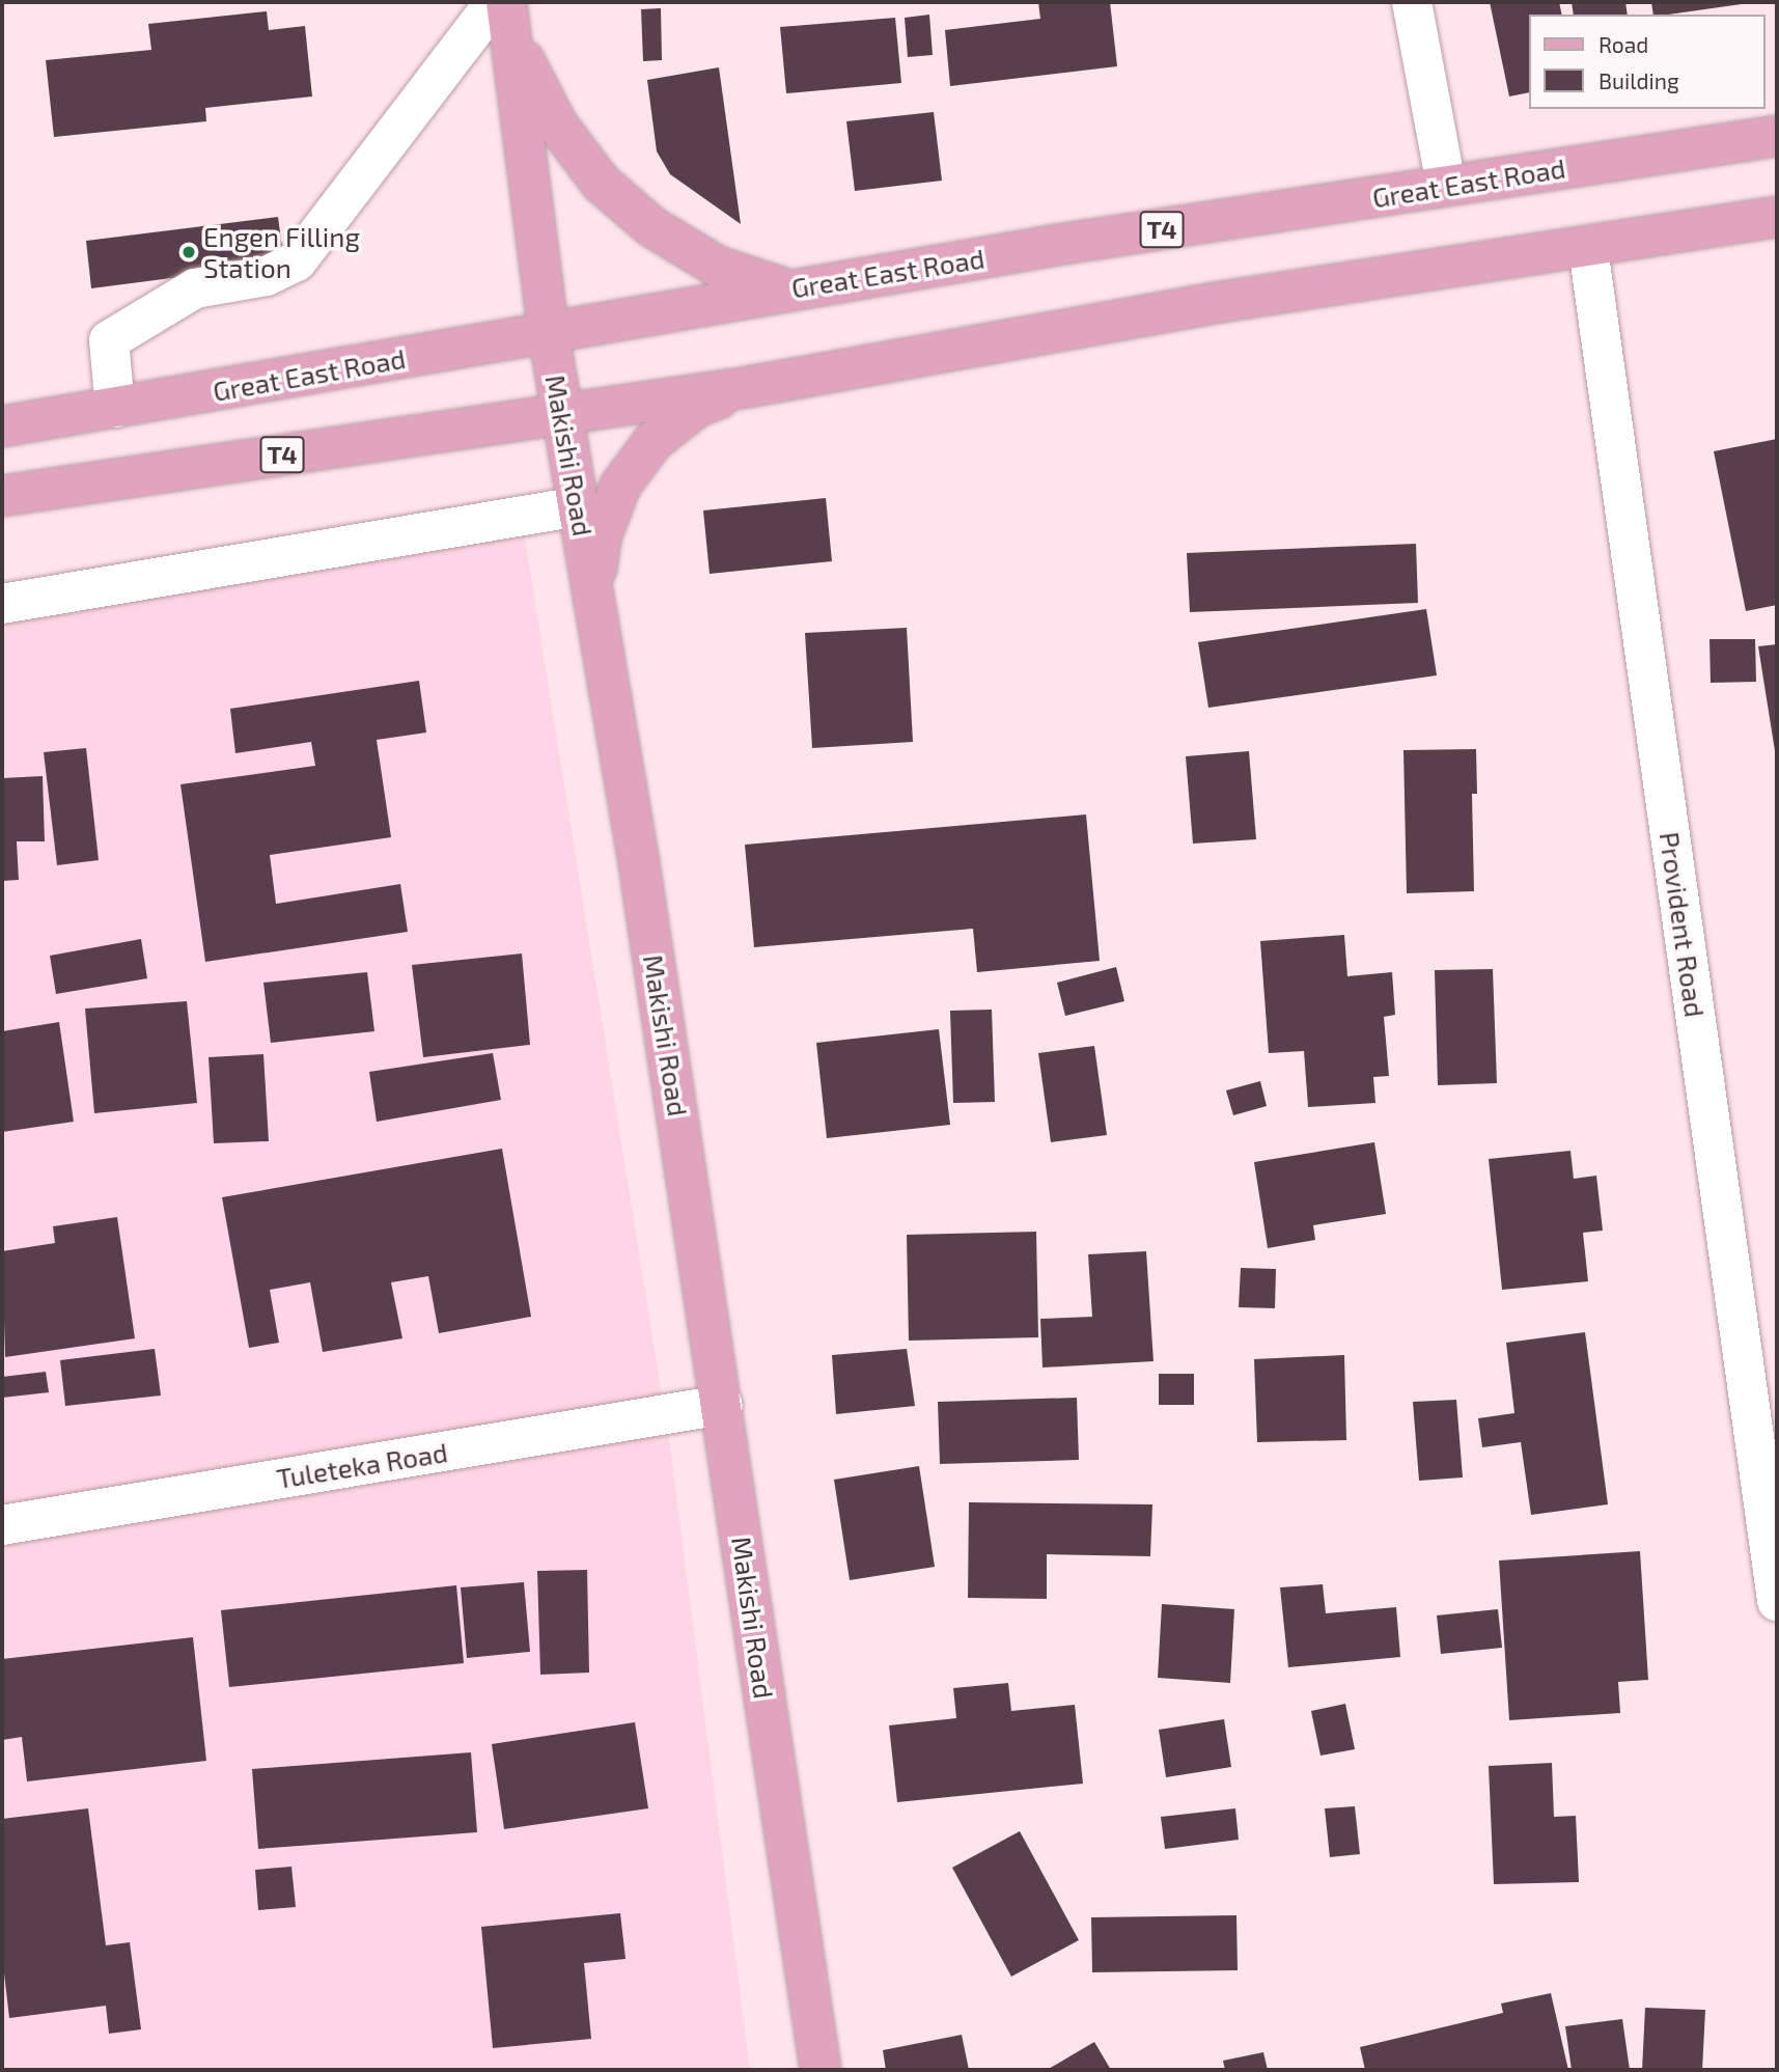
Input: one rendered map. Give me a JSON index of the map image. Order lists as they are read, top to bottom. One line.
{"streets":{"main road":["Great East Road","T4","Makishi Road"],"street":["Provident Road","Tuleteka Road"]},"crossings":[["Great East Road","Makishi Road"],["T4","Makishi Road"],["T4","Provident Road"],["Makishi Road","Tuleteka Road"]],"places":["Engen Filling Station"],"legend":["Road","Building"]}
